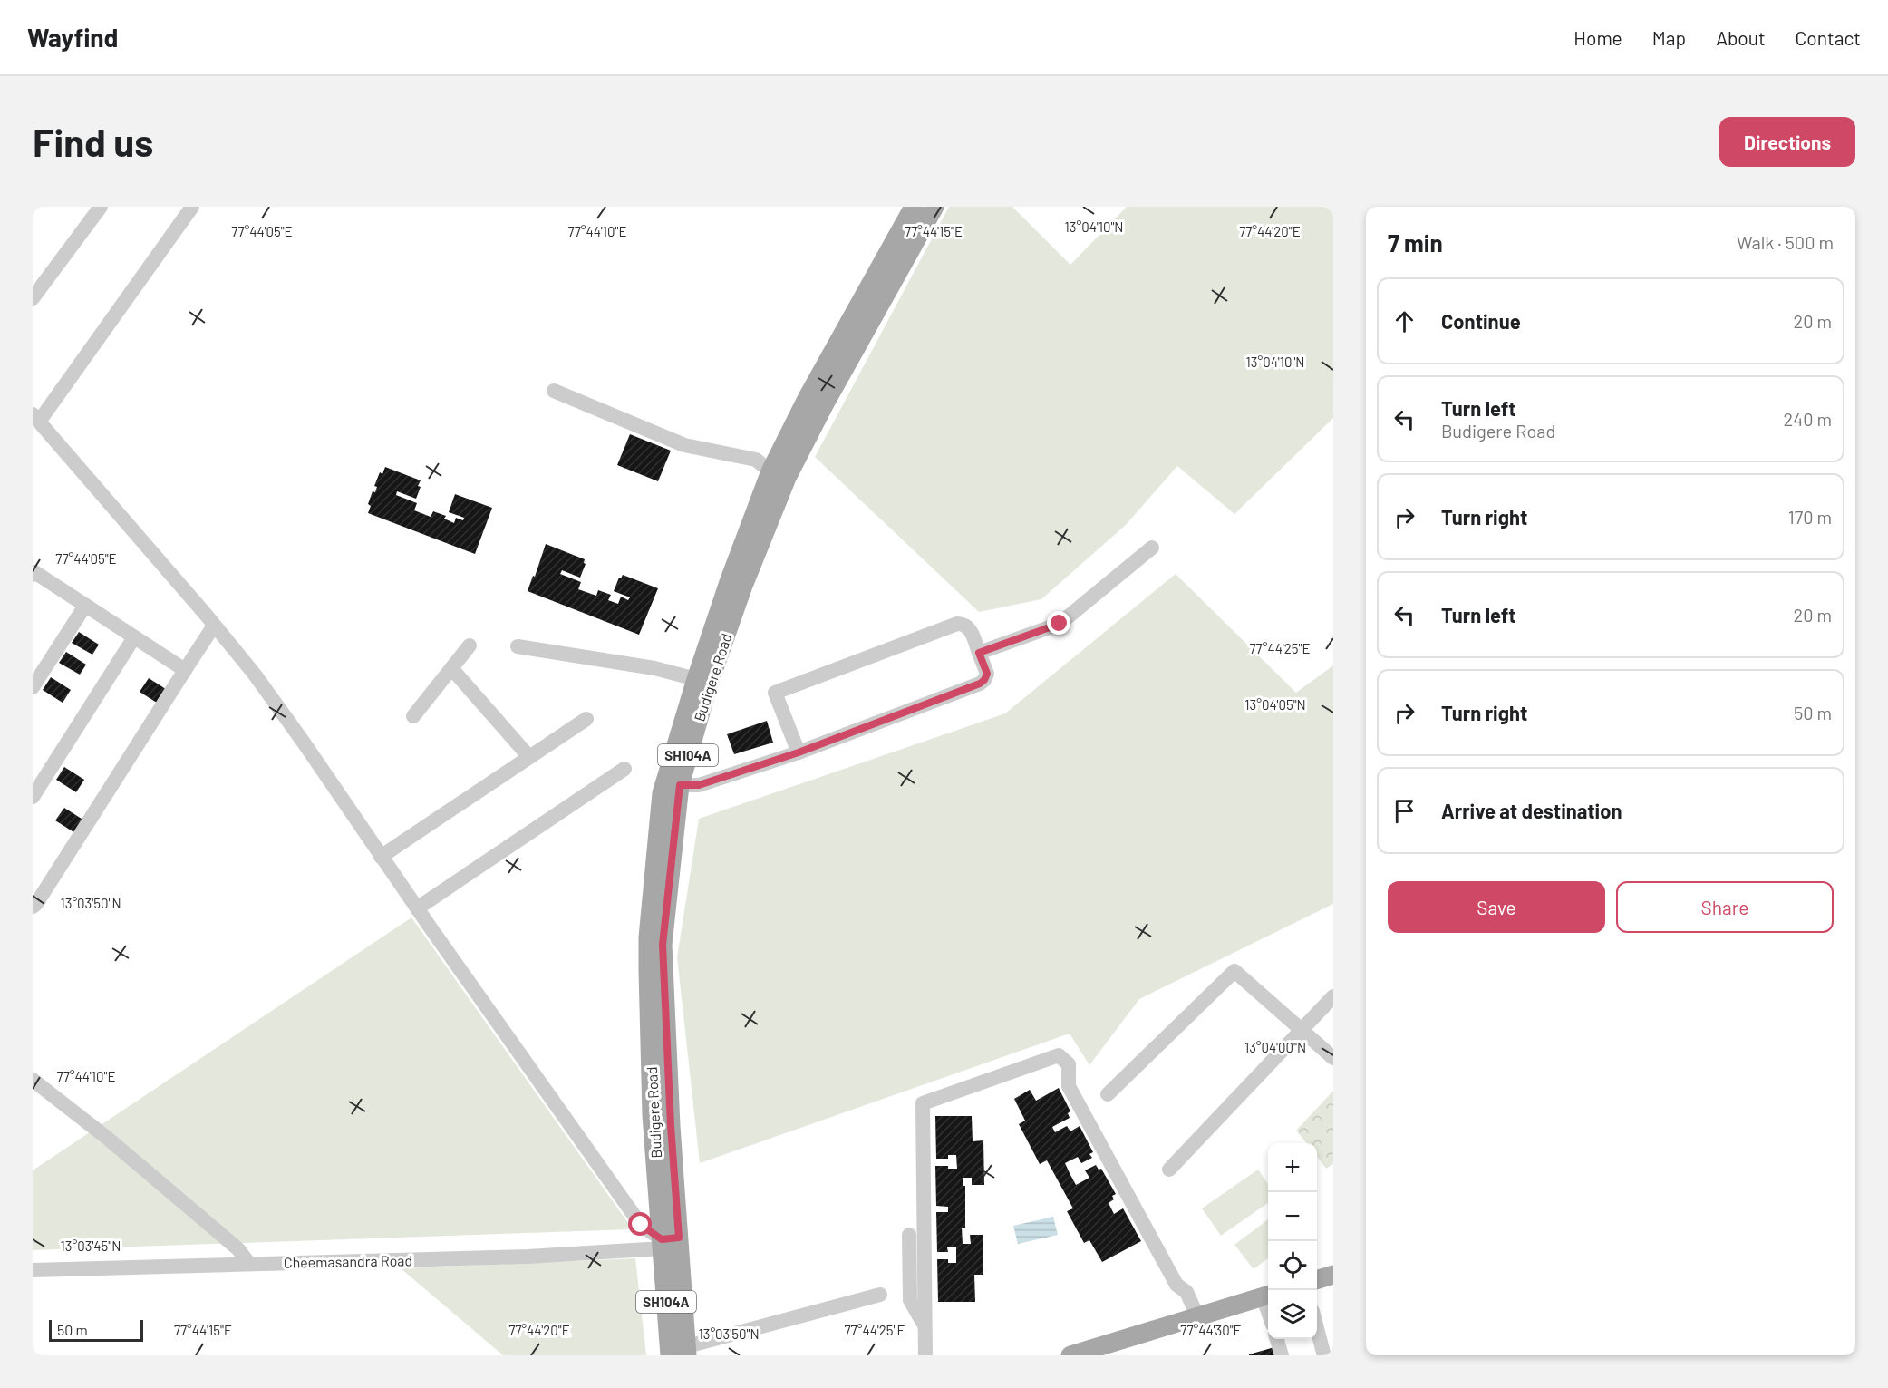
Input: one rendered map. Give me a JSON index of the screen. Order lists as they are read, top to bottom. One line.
{"streets":{"main road":["Budigere Road","SH104A"],"street":["Cheemasandra Road"]},"crossings":[["Budigere Road","Cheemasandra Road"]],"scale_bar":"50 m","page":{"header":"Wayfind","nav":["Home","Map","About","Contact"],"buttons":["Directions",["Save","Share"]],"title":"Find us","heading":["7 min","Walk · 500 m"],"list":[["Continue","20 m"],["Turn left","Budigere Road","240 m"],["Turn right","170 m"],["Turn left","20 m"],["Turn right","50 m"],"Arrive at destination"],"map_buttons":["+","−"],"scale":"50 m"},"coordinates":["13°04'10\"N","77°44'15\"E","77°44'20\"E","77°44'05\"E","77°44'10\"E","77°44'25\"E","13°04'05\"N","13°03'50\"N","13°04'00\"N","13°03'45\"N","77°44'30\"E"]}
